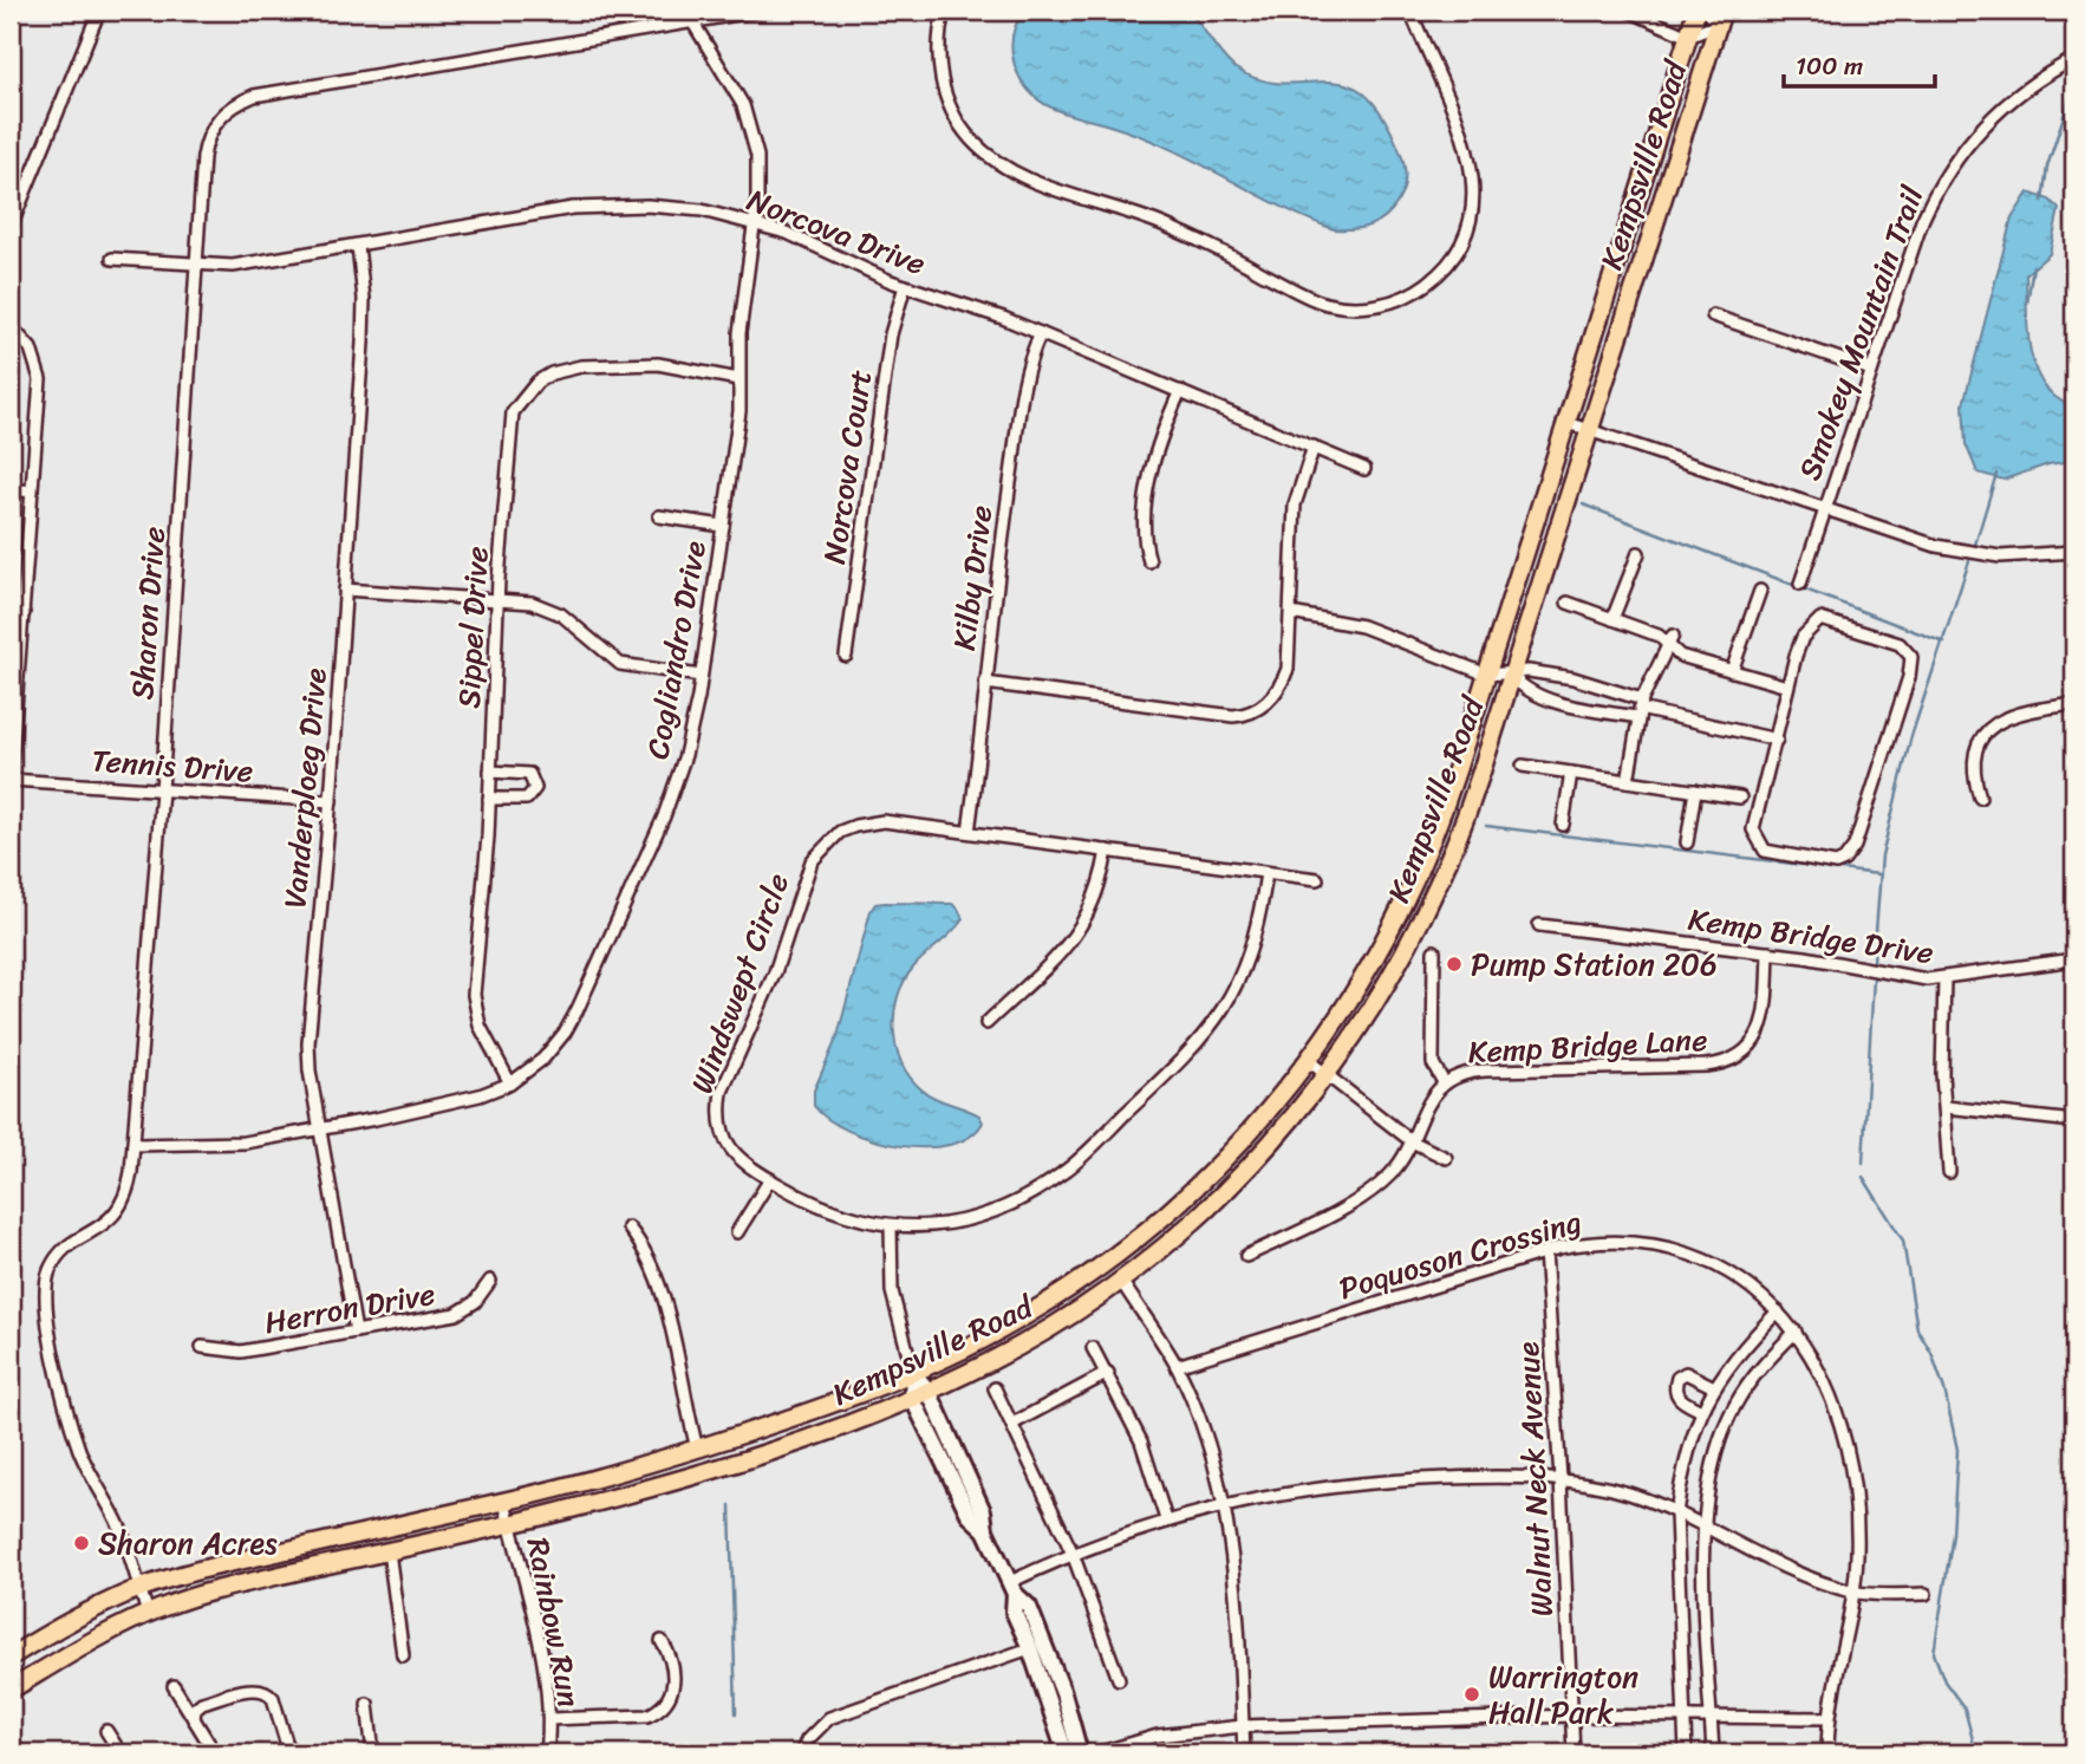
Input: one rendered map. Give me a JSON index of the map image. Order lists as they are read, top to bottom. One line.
{"streets":{"main road":["Kempsville Road"],"street":["Norcova Drive","Smokey Mountain Trail","Norcova Court","Kilby Drive","Sharon Drive","Sippel Drive","Cogliandro Drive","Tennis Drive","Vanderploeg Drive","Kemp Bridge Drive","Windswept Circle","Kemp Bridge Lane","Poquoson Crossing","Herron Drive","Walnut Neck Avenue","Rainbow Run"]},"crossings":[["Kempsville Road","Sharon Drive"],["Kempsville Road","Rainbow Run"],["Norcova Drive","Norcova Court"],["Norcova Drive","Kilby Drive"],["Norcova Drive","Sharon Drive"],["Norcova Drive","Cogliandro Drive"],["Norcova Drive","Vanderploeg Drive"],["Kilby Drive","Windswept Circle"],["Sharon Drive","Cogliandro Drive"],["Sharon Drive","Tennis Drive"],["Sippel Drive","Cogliandro Drive"],["Cogliandro Drive","Vanderploeg Drive"],["Tennis Drive","Vanderploeg Drive"],["Vanderploeg Drive","Herron Drive"],["Kemp Bridge Drive","Kemp Bridge Lane"],["Poquoson Crossing","Walnut Neck Avenue"]],"places":["Pump Station 206","Sharon Acres","Warrington Hall Park"],"scale_bar":"100 m"}
